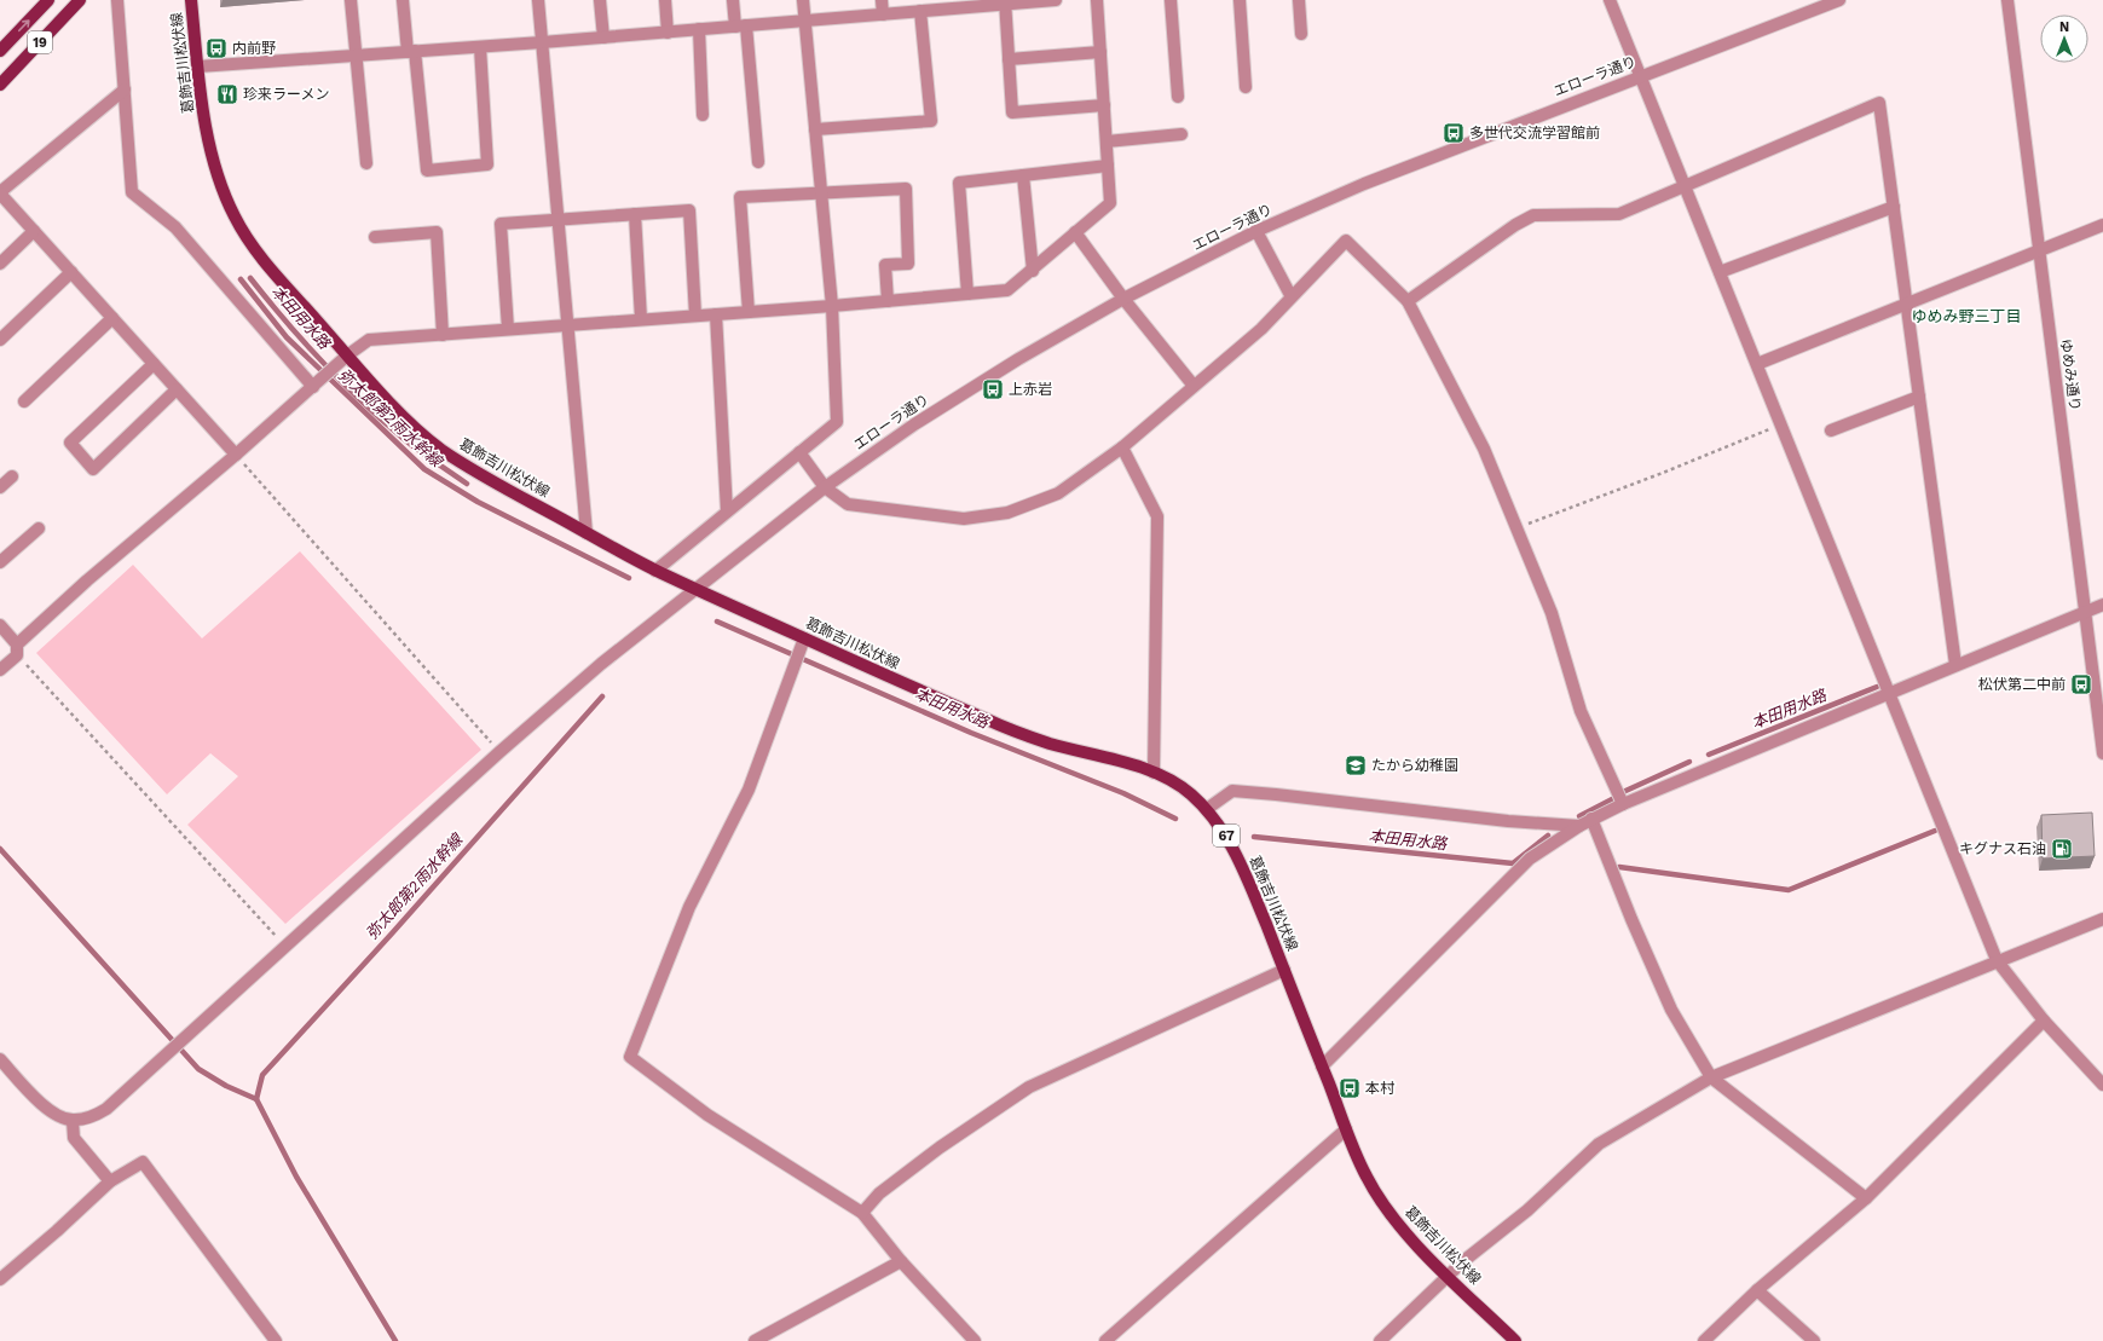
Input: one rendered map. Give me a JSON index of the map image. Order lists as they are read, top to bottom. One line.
{"streets":{"main road":["19","葛飾吉川松伏線","67"],"street":["エローラ通り","ゆめみ通り"]},"crossings":[["葛飾吉川松伏線","エローラ通り"]],"districts":["ゆめみ野三丁目"],"water":["本田用水路","弥太郎第2雨水幹線"],"places":{"bus stop":["内前野","多世代交流学習館前","上赤岩","松伏第二中前","本村"],"restaurant":["珍来ラーメン"],"school or university":["たから幼稚園"],"fuel station":["キグナス石油"]},"north":"top"}
